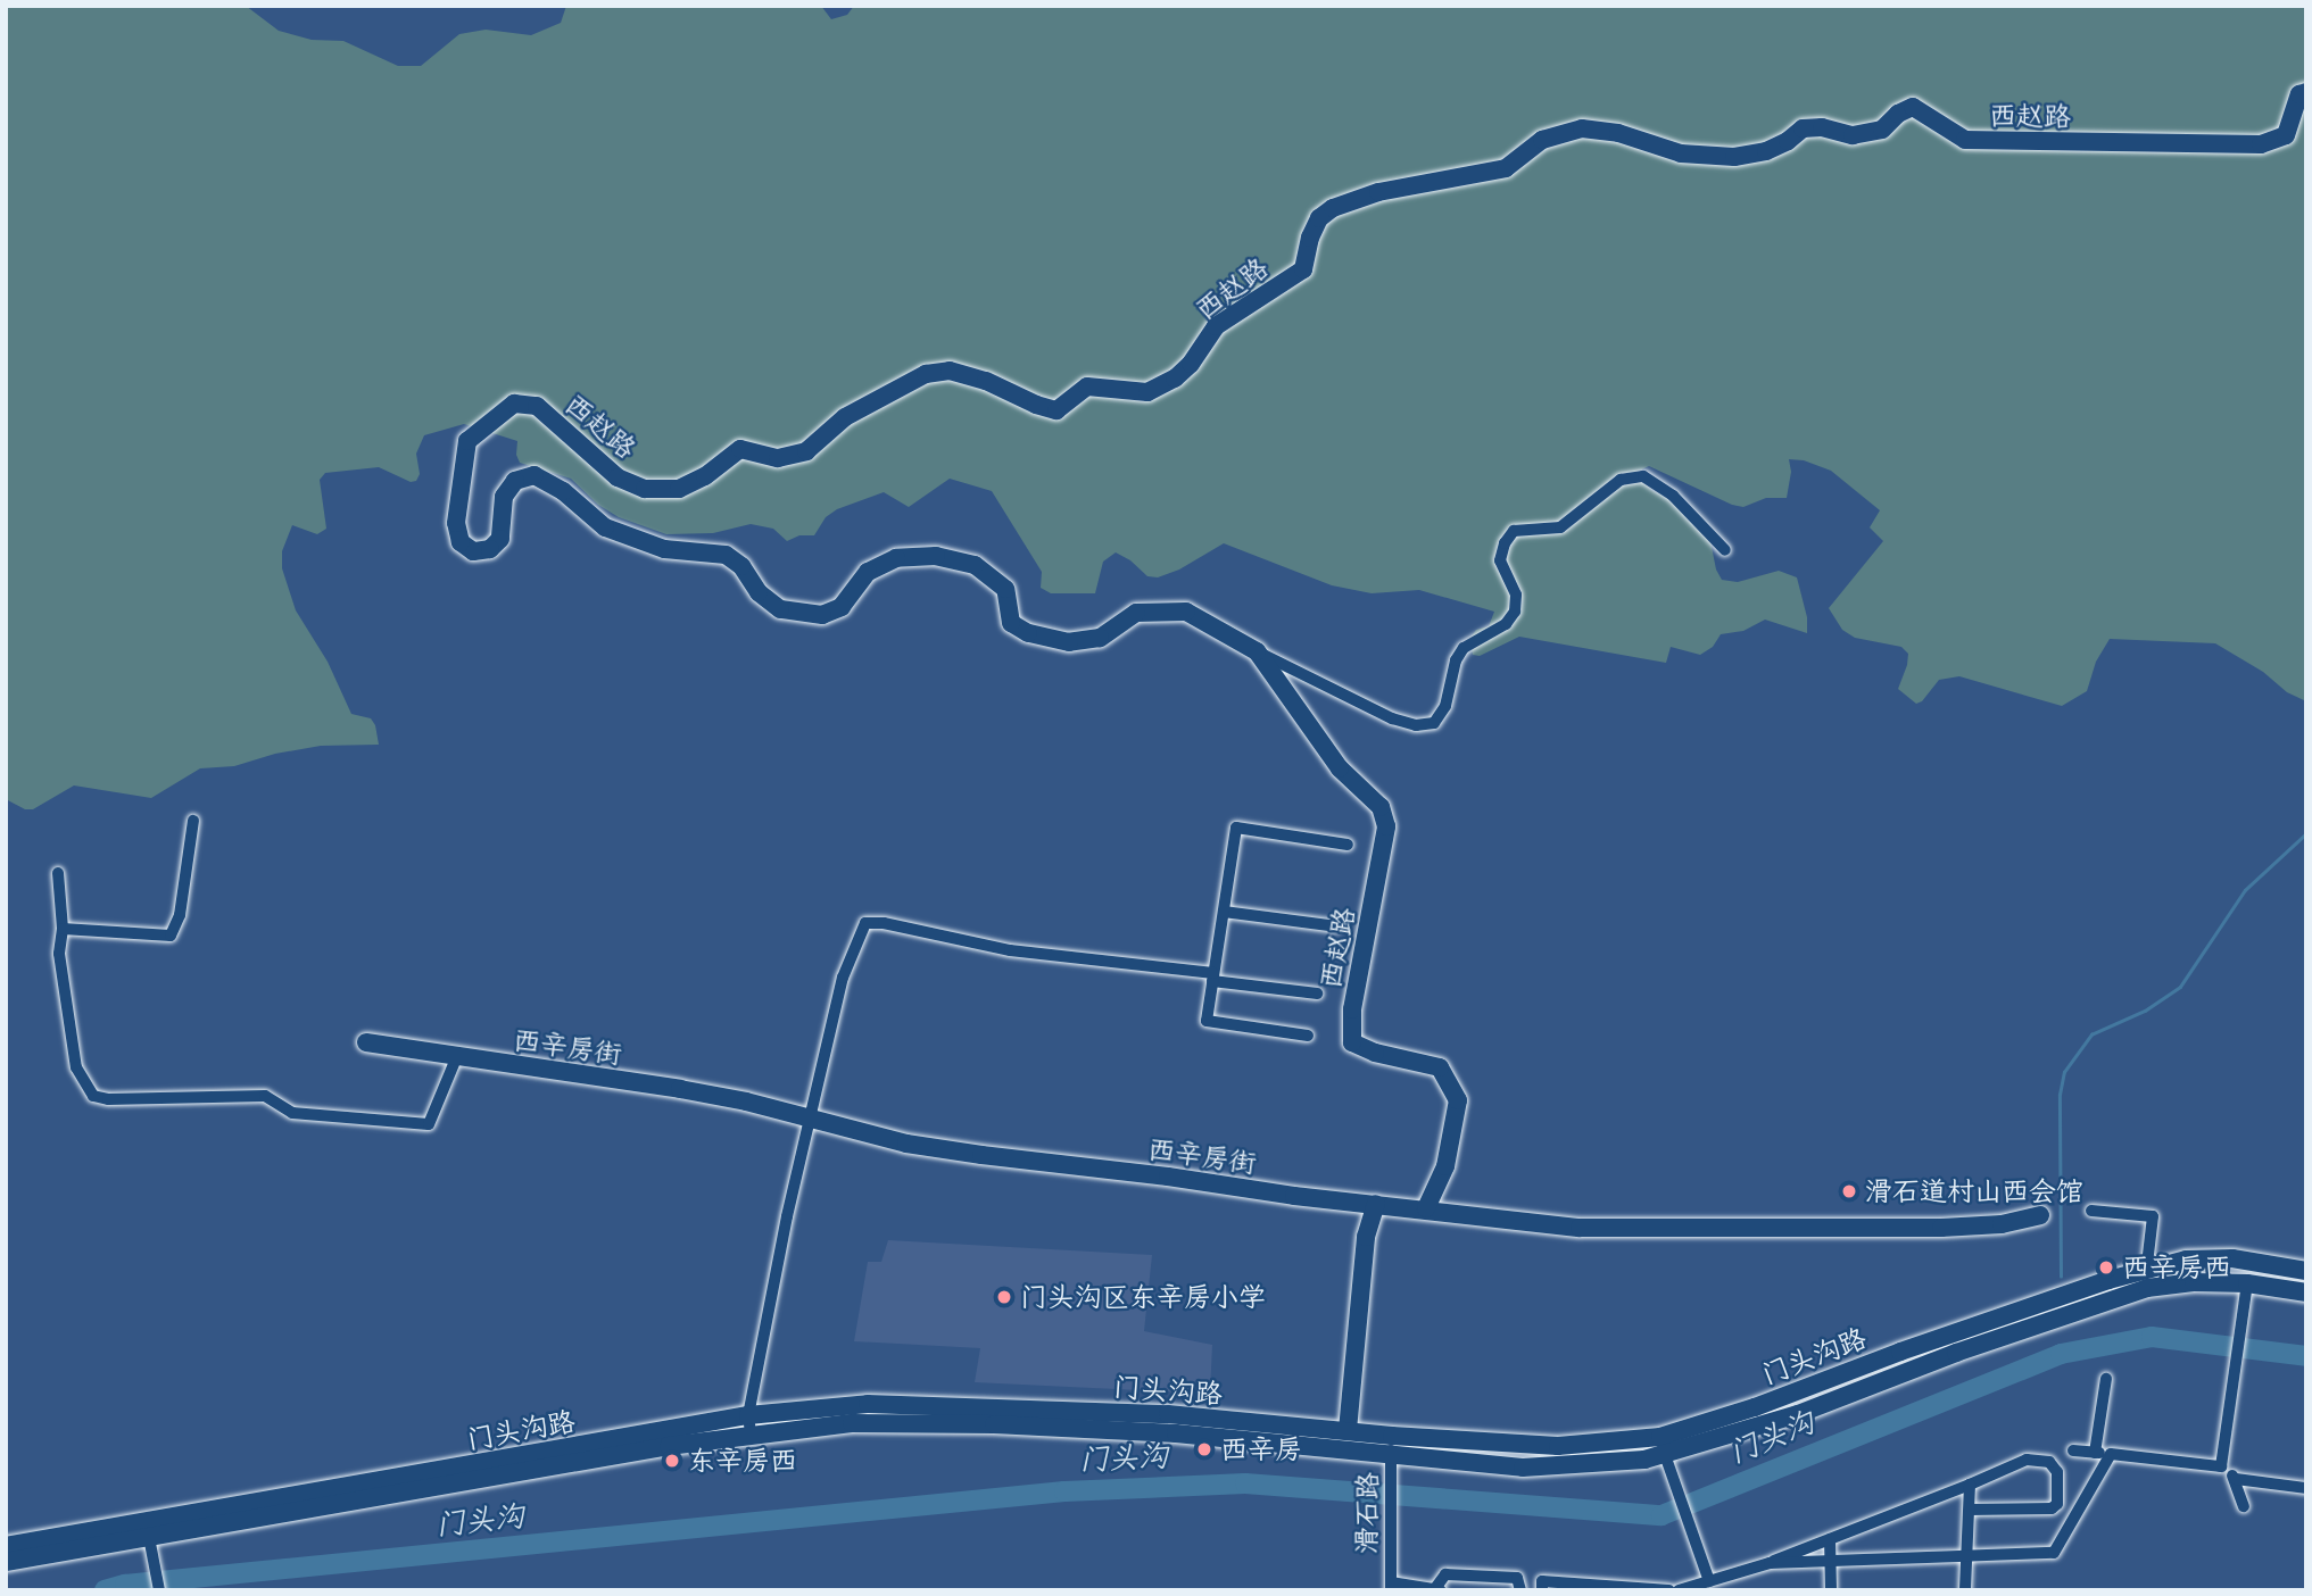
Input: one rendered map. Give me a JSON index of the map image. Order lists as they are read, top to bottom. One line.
{"streets":{"street":["西赵路","西辛房街","门头沟路","滑石路"]},"crossings":[["西赵路","西辛房街"],["门头沟路","滑石路"]],"water":["门头沟"],"places":["滑石道村山西会馆","西辛房西","门头沟区东辛房小学","西辛房","东辛房西"]}
